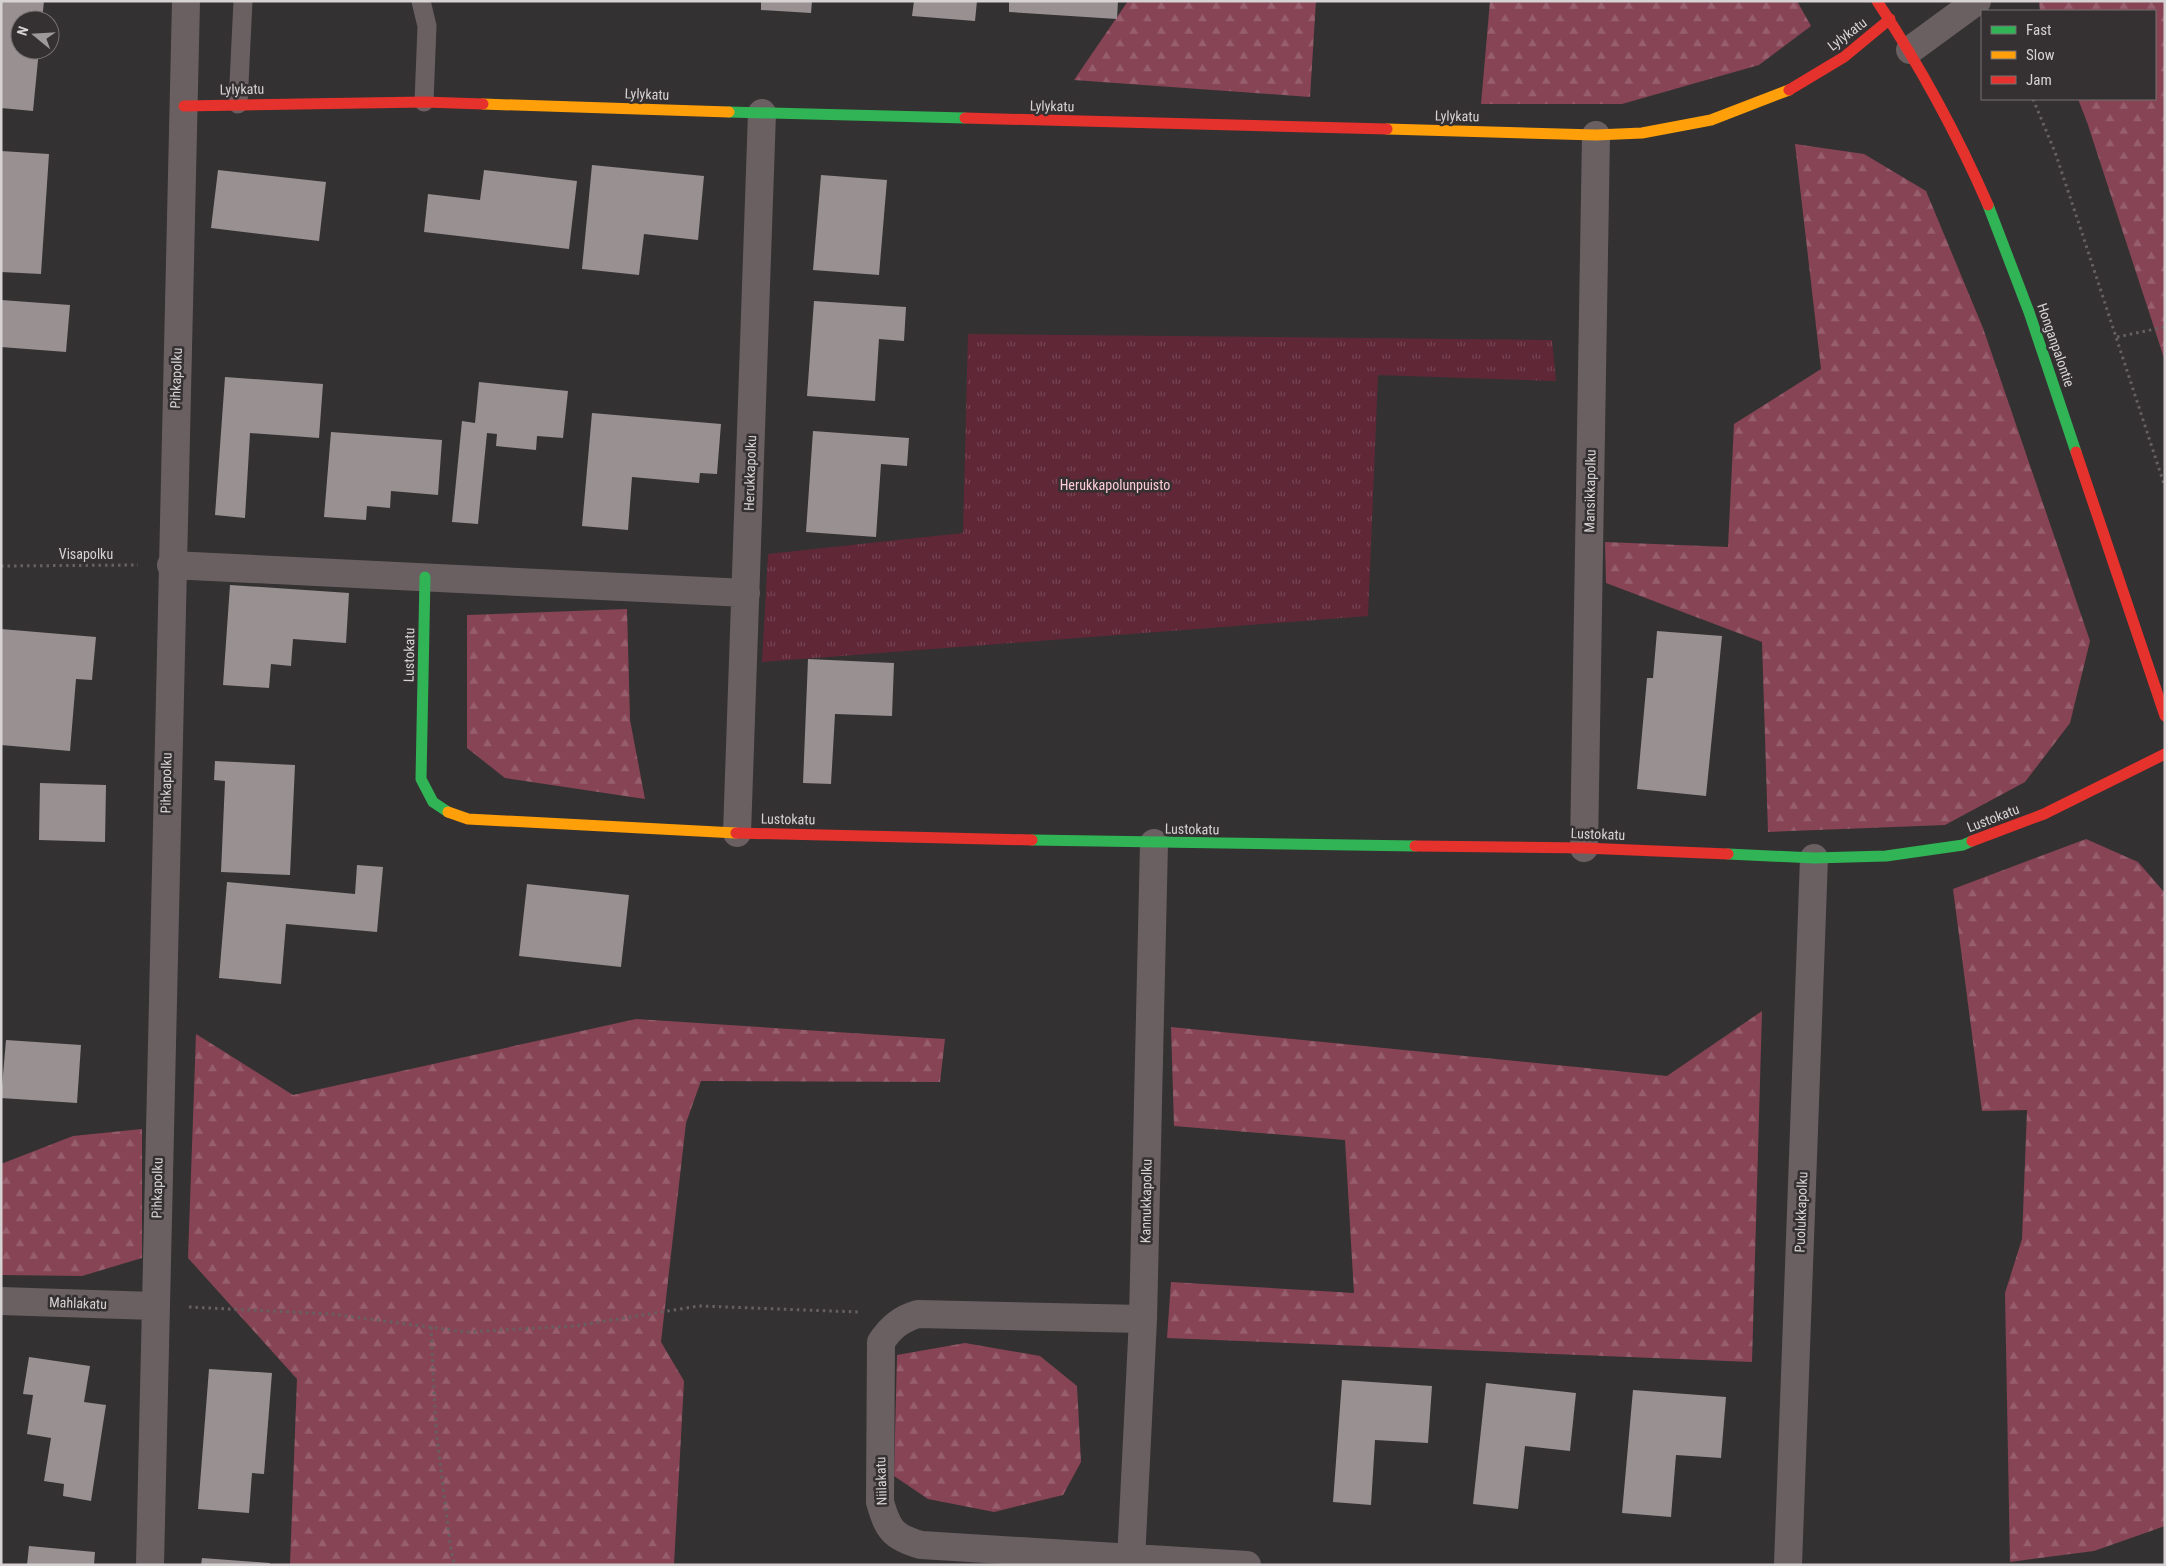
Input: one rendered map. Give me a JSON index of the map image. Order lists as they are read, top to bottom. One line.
{"streets":{"street":["Lylykatu","Honganpalontie","Pihkapolku","Herukkapolku","Mansikkapolku","Lustokatu","Kannukkapolku","Puolukkapolku","Mahlakatu","Niilakatu"],"path":["Visapolku"]},"crossings":[["Lylykatu","Honganpalontie"],["Lylykatu","Pihkapolku"],["Lylykatu","Herukkapolku"],["Lylykatu","Mansikkapolku"],["Pihkapolku","Visapolku"],["Pihkapolku","Mahlakatu"],["Herukkapolku","Lustokatu"],["Mansikkapolku","Lustokatu"],["Lustokatu","Kannukkapolku"],["Lustokatu","Puolukkapolku"],["Kannukkapolku","Niilakatu"]],"parks":["Herukkapolunpuisto"],"legend":["Fast","Slow","Jam"],"north":"left"}
